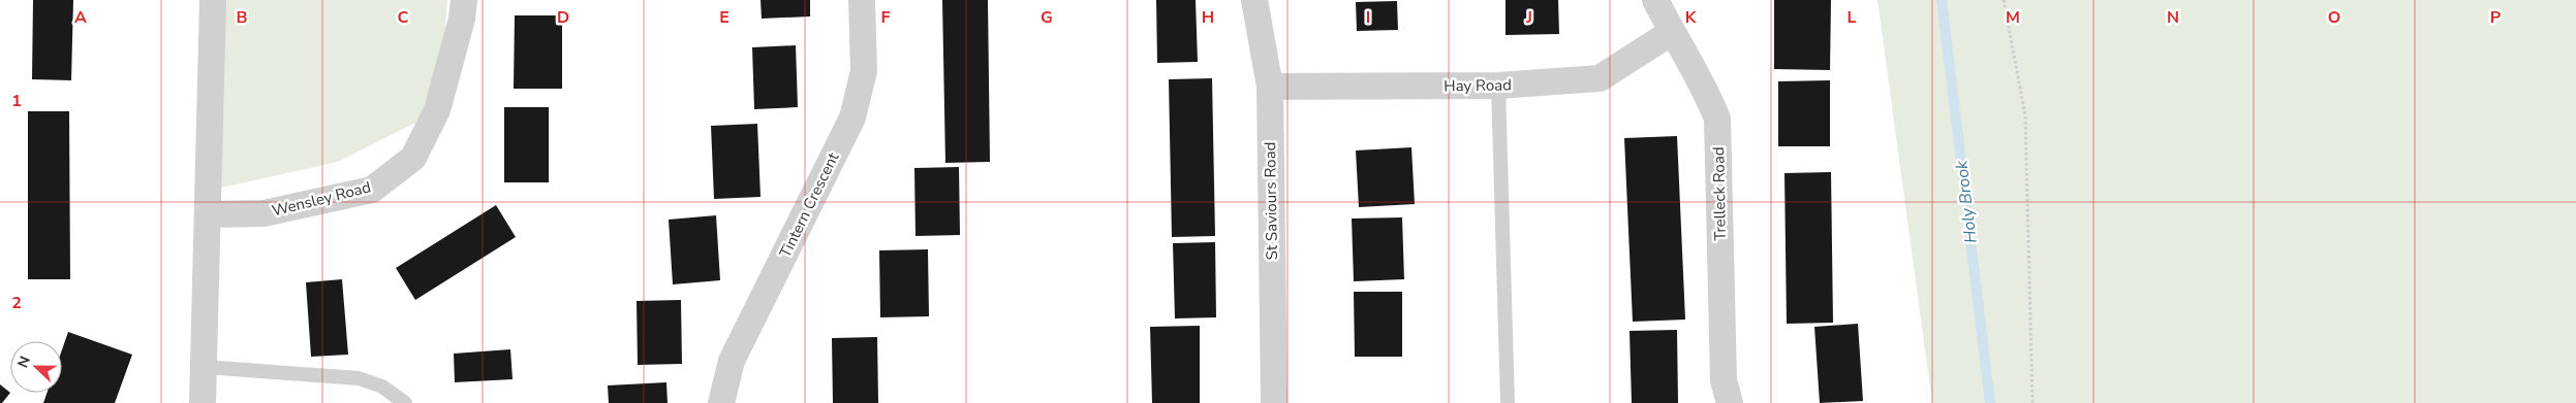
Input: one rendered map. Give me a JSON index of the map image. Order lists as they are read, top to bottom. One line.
{"streets":{"street":["Hay Road","Trelleck Road","Wensley Road","St Saviours Road","Tintern Crescent"]},"crossings":[["Hay Road","Trelleck Road"],["Hay Road","St Saviours Road"]],"water":["Holy Brook"],"north":"left","grid":{"columns":["A","B","C","D","E","F","G","H","I","J","K","L","M","N","O","P"],"rows":["1","2"]}}
